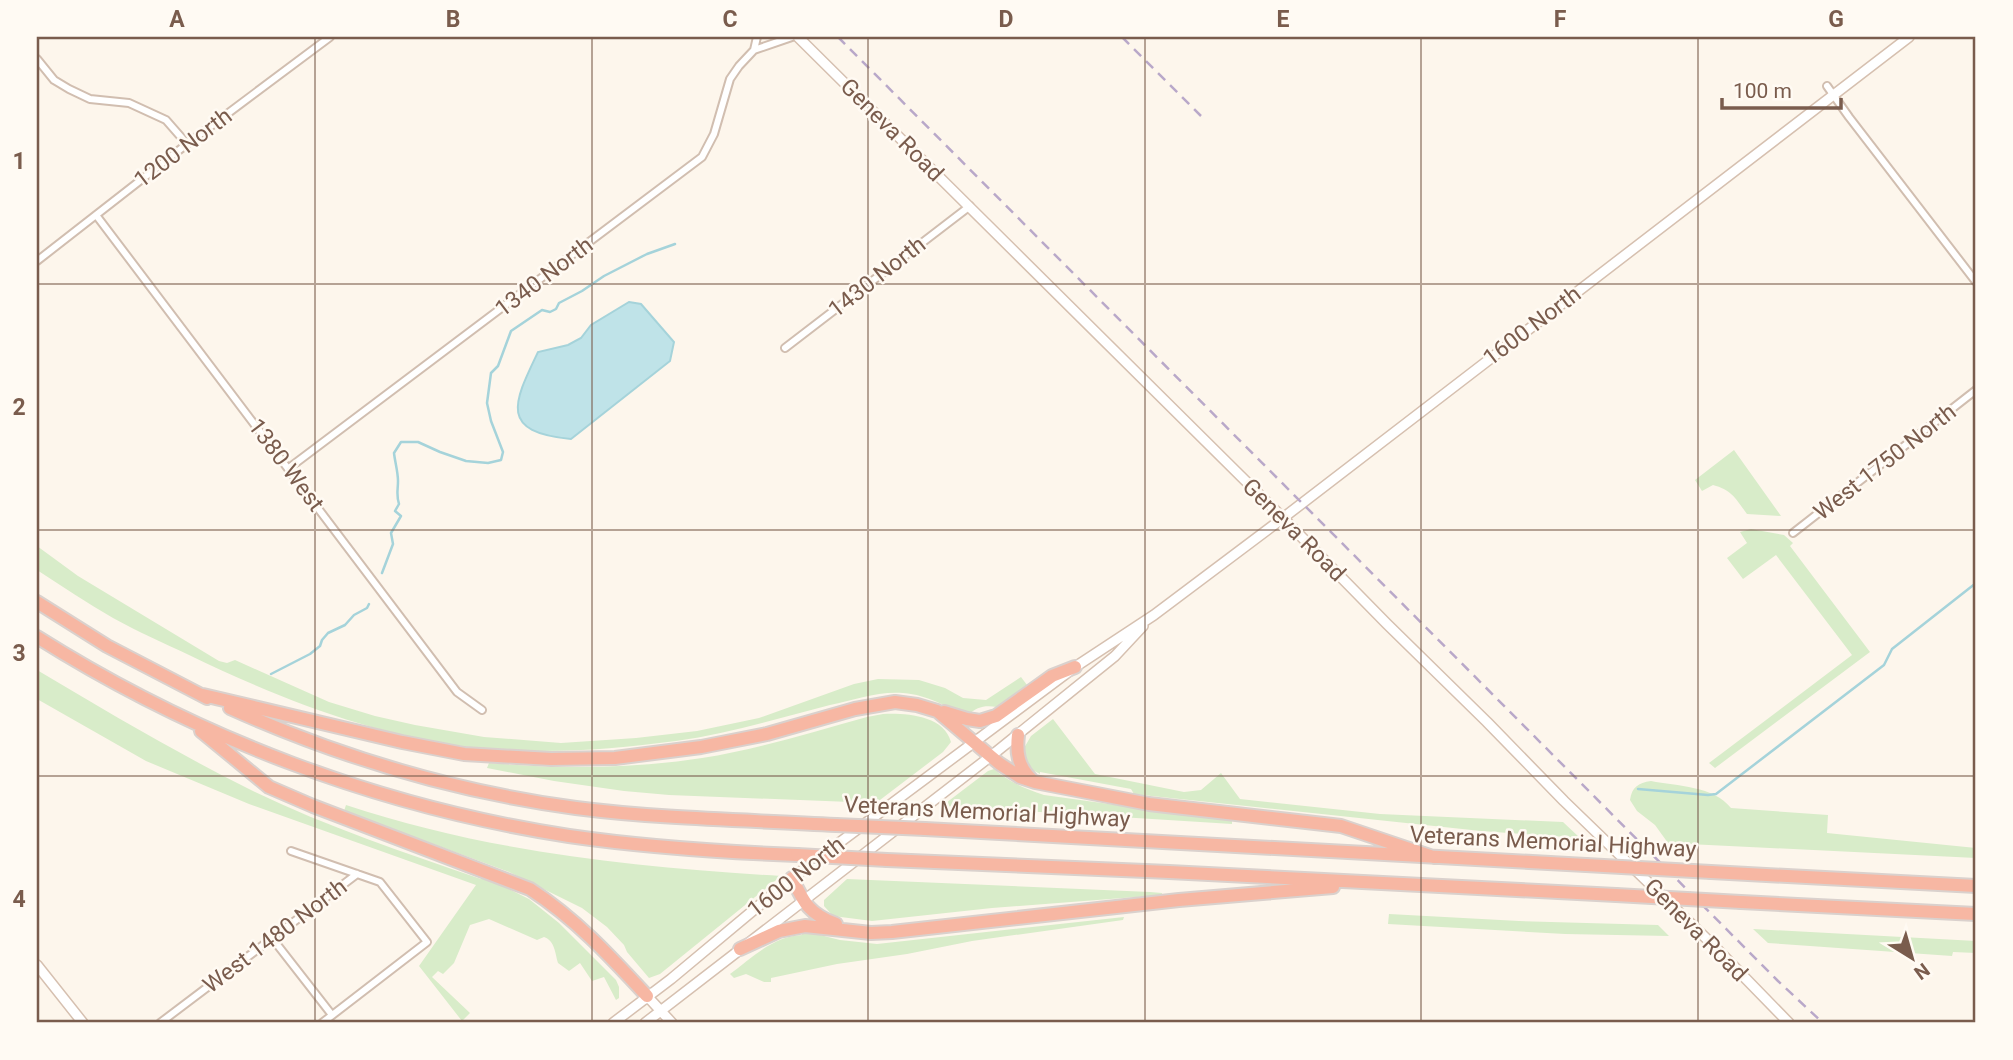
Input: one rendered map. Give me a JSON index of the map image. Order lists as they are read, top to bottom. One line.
{"streets":{"highway":["Veterans Memorial Highway"],"main road":["Geneva Road","1600 North"],"street":["1200 North","1340 North","1430 North","West 1750 North","1380 West","West 1480 North"]},"crossings":[["Geneva Road","1430 North"],["Geneva Road","1600 North"],["1200 North","1380 West"],["1340 North","1380 West"]],"scale_bar":"100 m","north":"bottom right","grid":{"columns":["A","B","C","D","E","F","G"],"rows":["1","2","3","4"]}}
